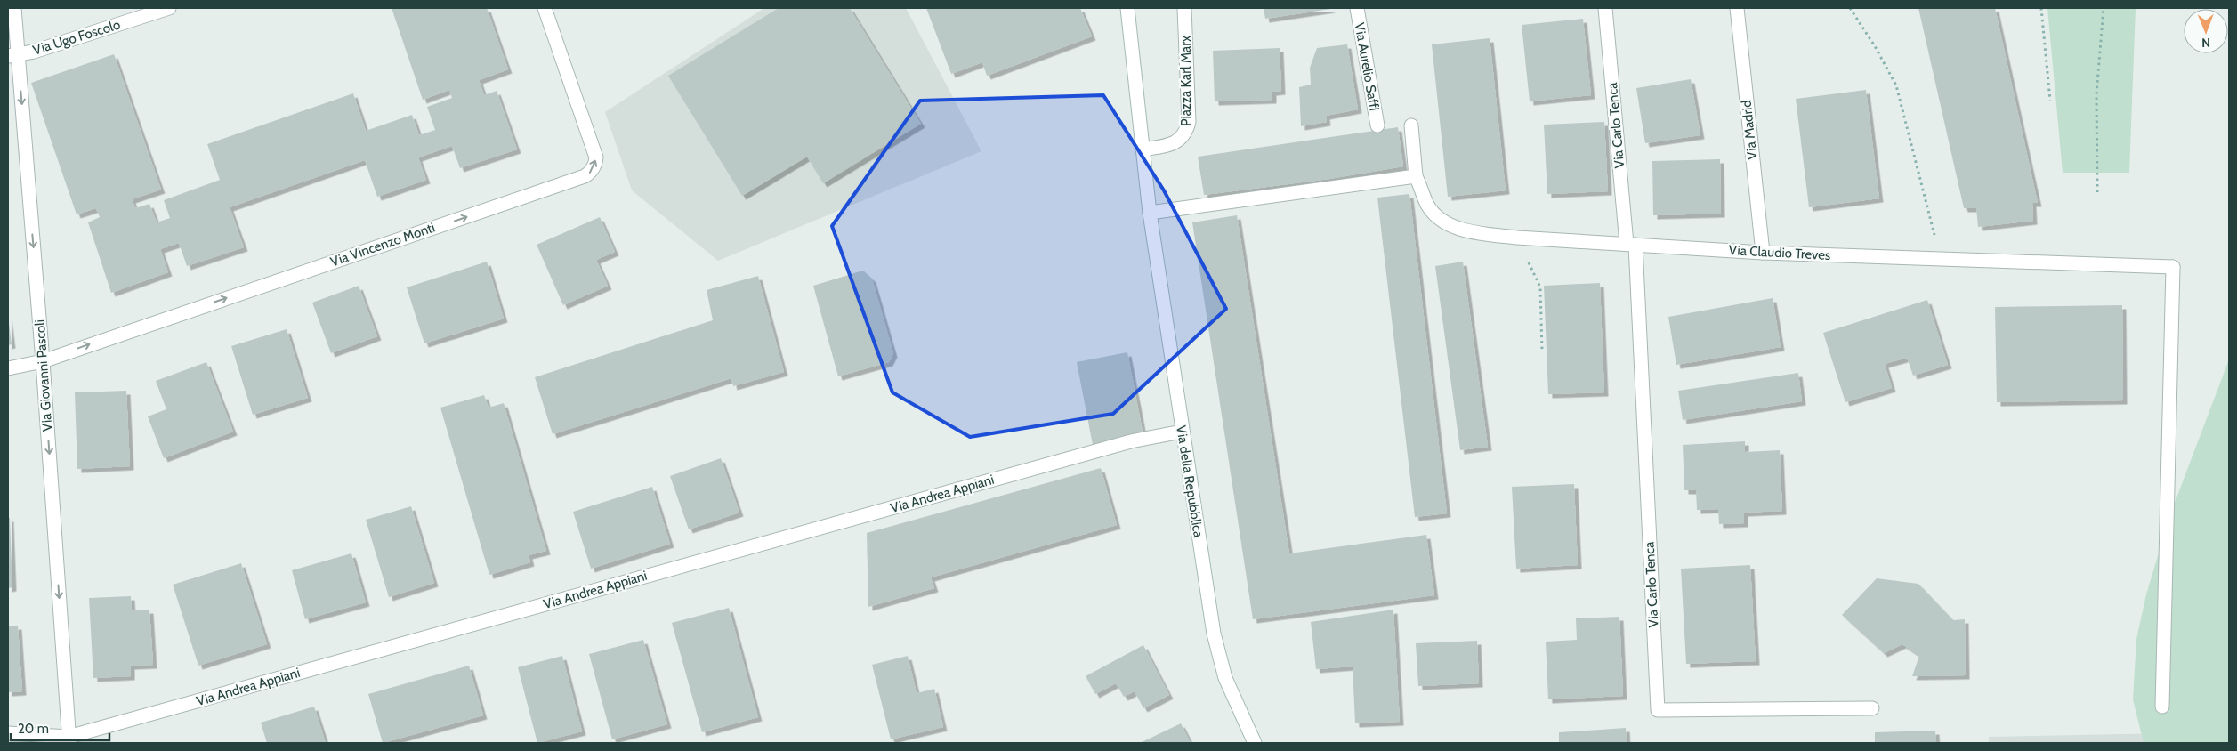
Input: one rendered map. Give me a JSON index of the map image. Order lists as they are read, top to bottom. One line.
{"streets":{"street":["Via Ugo Foscolo","Via Aurelio Saffi","Piazza Karl Marx","Via Carlo Tenca","Via Madrid","Via Vincenzo Monti","Via Claudio Treves","Via Giovanni Pascoli","Via della Repubblica","Via Andrea Appiani"]},"crossings":[["Via Ugo Foscolo","Via Giovanni Pascoli"],["Via Carlo Tenca","Via Claudio Treves"],["Via Madrid","Via Claudio Treves"],["Via Vincenzo Monti","Via Giovanni Pascoli"],["Via Giovanni Pascoli","Via Andrea Appiani"],["Via della Repubblica","Via Andrea Appiani"]],"one_way":["Via Vincenzo Monti","Via Giovanni Pascoli"],"scale_bar":"20 m","north":"bottom"}
